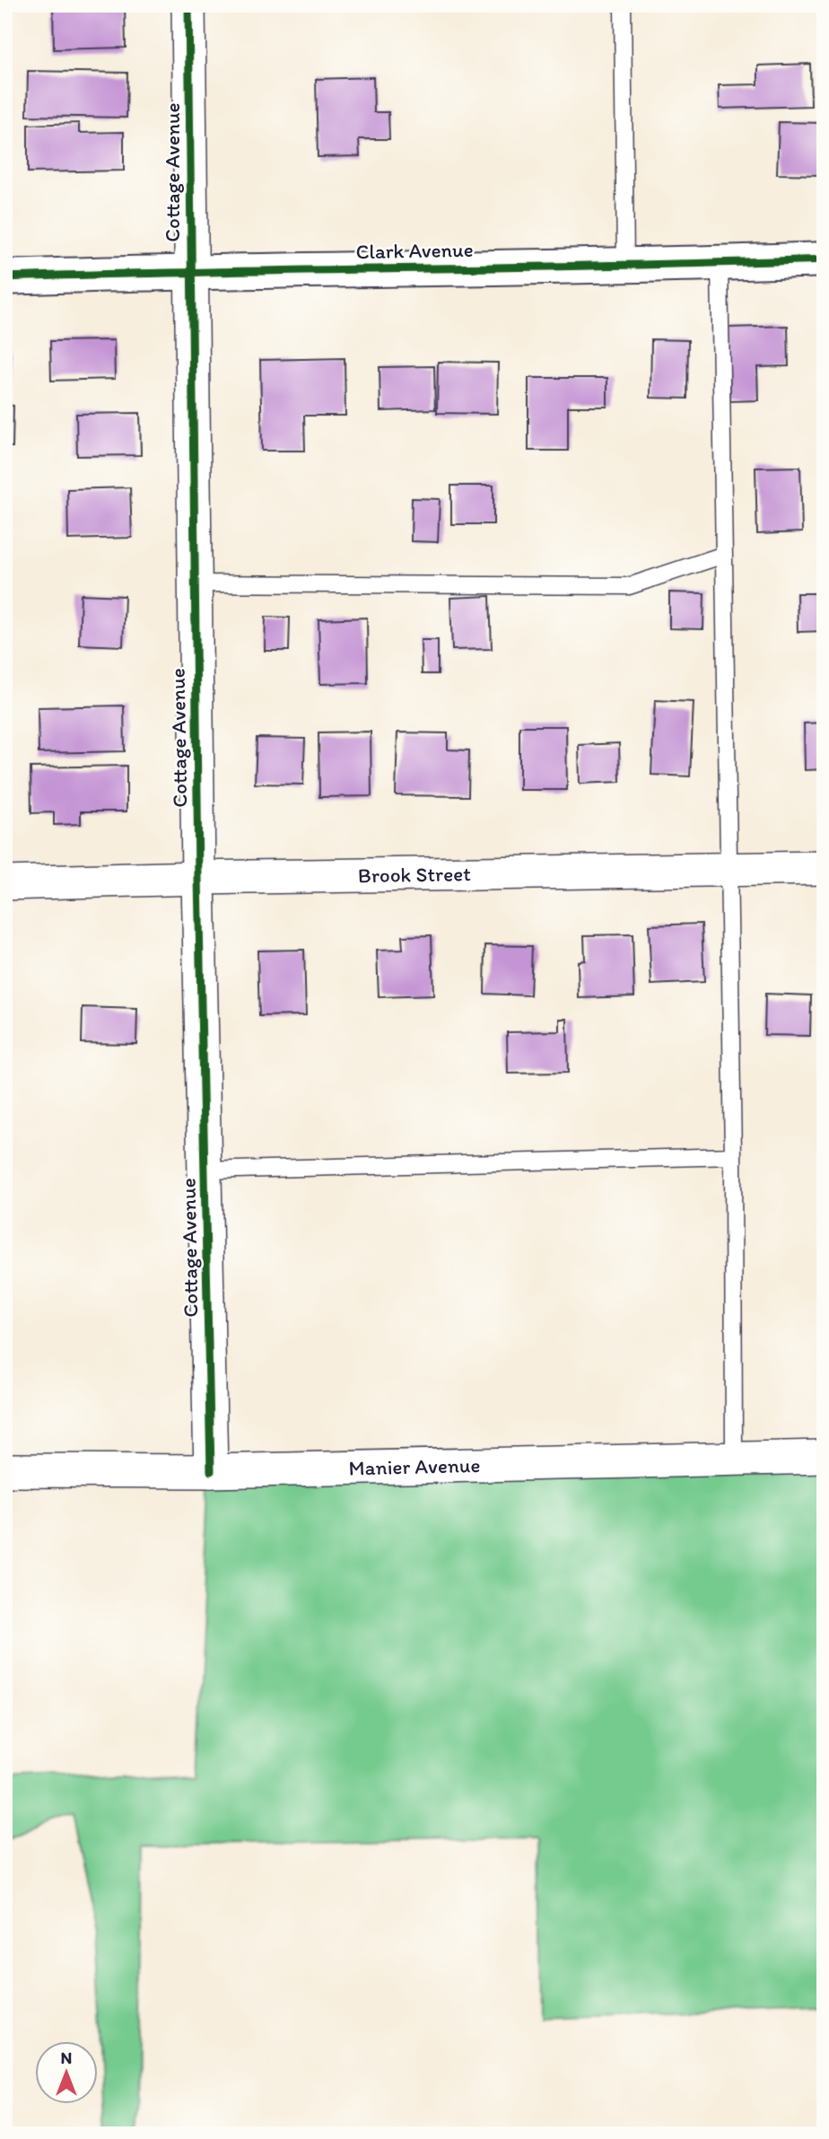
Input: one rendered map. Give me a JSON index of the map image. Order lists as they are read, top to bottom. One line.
{"streets":{"street":["Cottage Avenue","Clark Avenue","Brook Street","Manier Avenue"]},"crossings":[["Cottage Avenue","Clark Avenue"],["Cottage Avenue","Brook Street"],["Cottage Avenue","Manier Avenue"]],"north":"top"}
